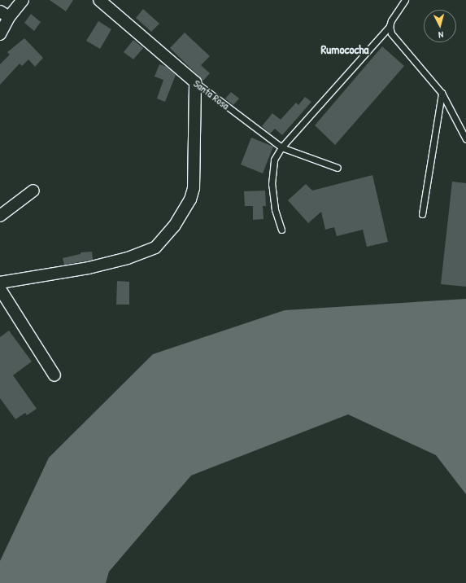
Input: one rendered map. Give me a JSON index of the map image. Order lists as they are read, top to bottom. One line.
{"streets":{"street":["Santa Rosa"]},"districts":["Rumococha"],"north":"bottom"}
